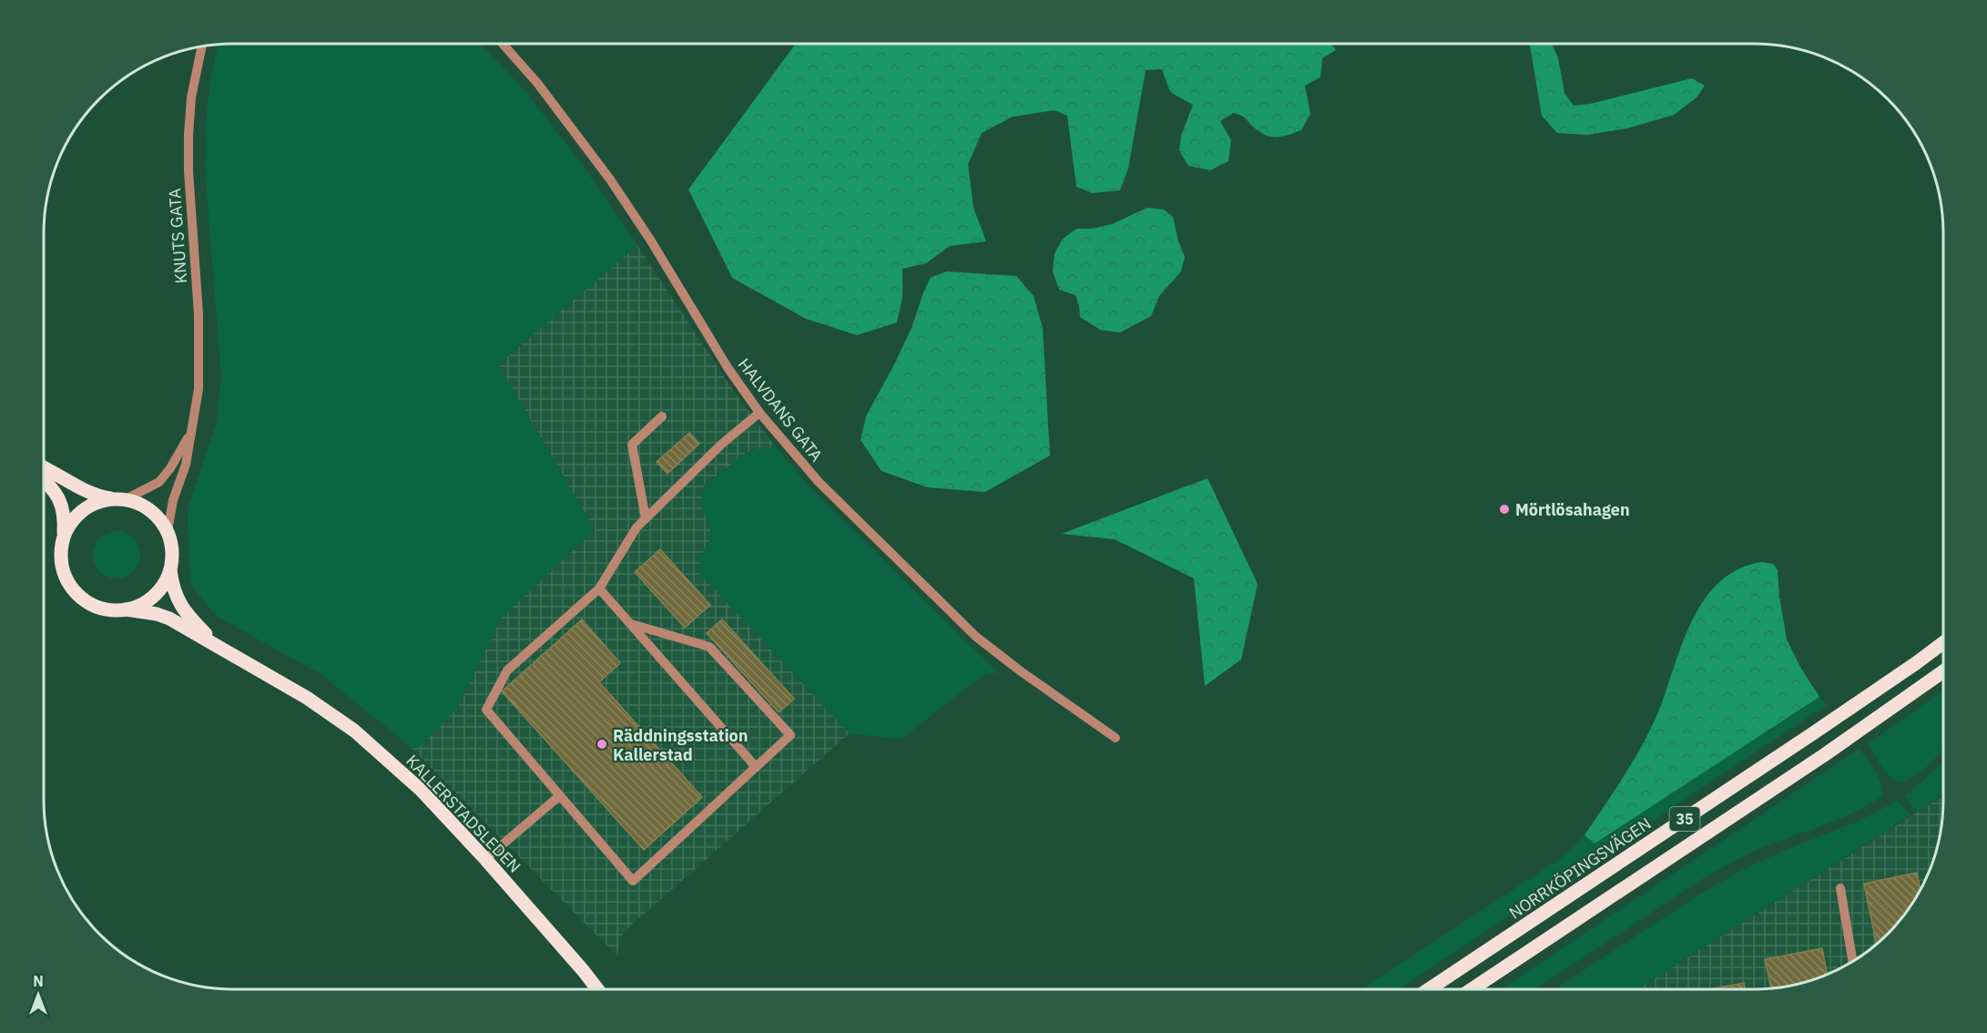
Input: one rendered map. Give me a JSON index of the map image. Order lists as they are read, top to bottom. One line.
{"streets":{"main road":["KALLERSTADSLEDEN","35","NORRKÖPINGSVÄGEN"],"street":["KNUTS GATA","HALVDANS GATA"]},"crossings":[["KNUTS GATA","KALLERSTADSLEDEN"]],"places":["Mörtlösahagen","Räddningsstation Kallerstad"],"north":"top"}
